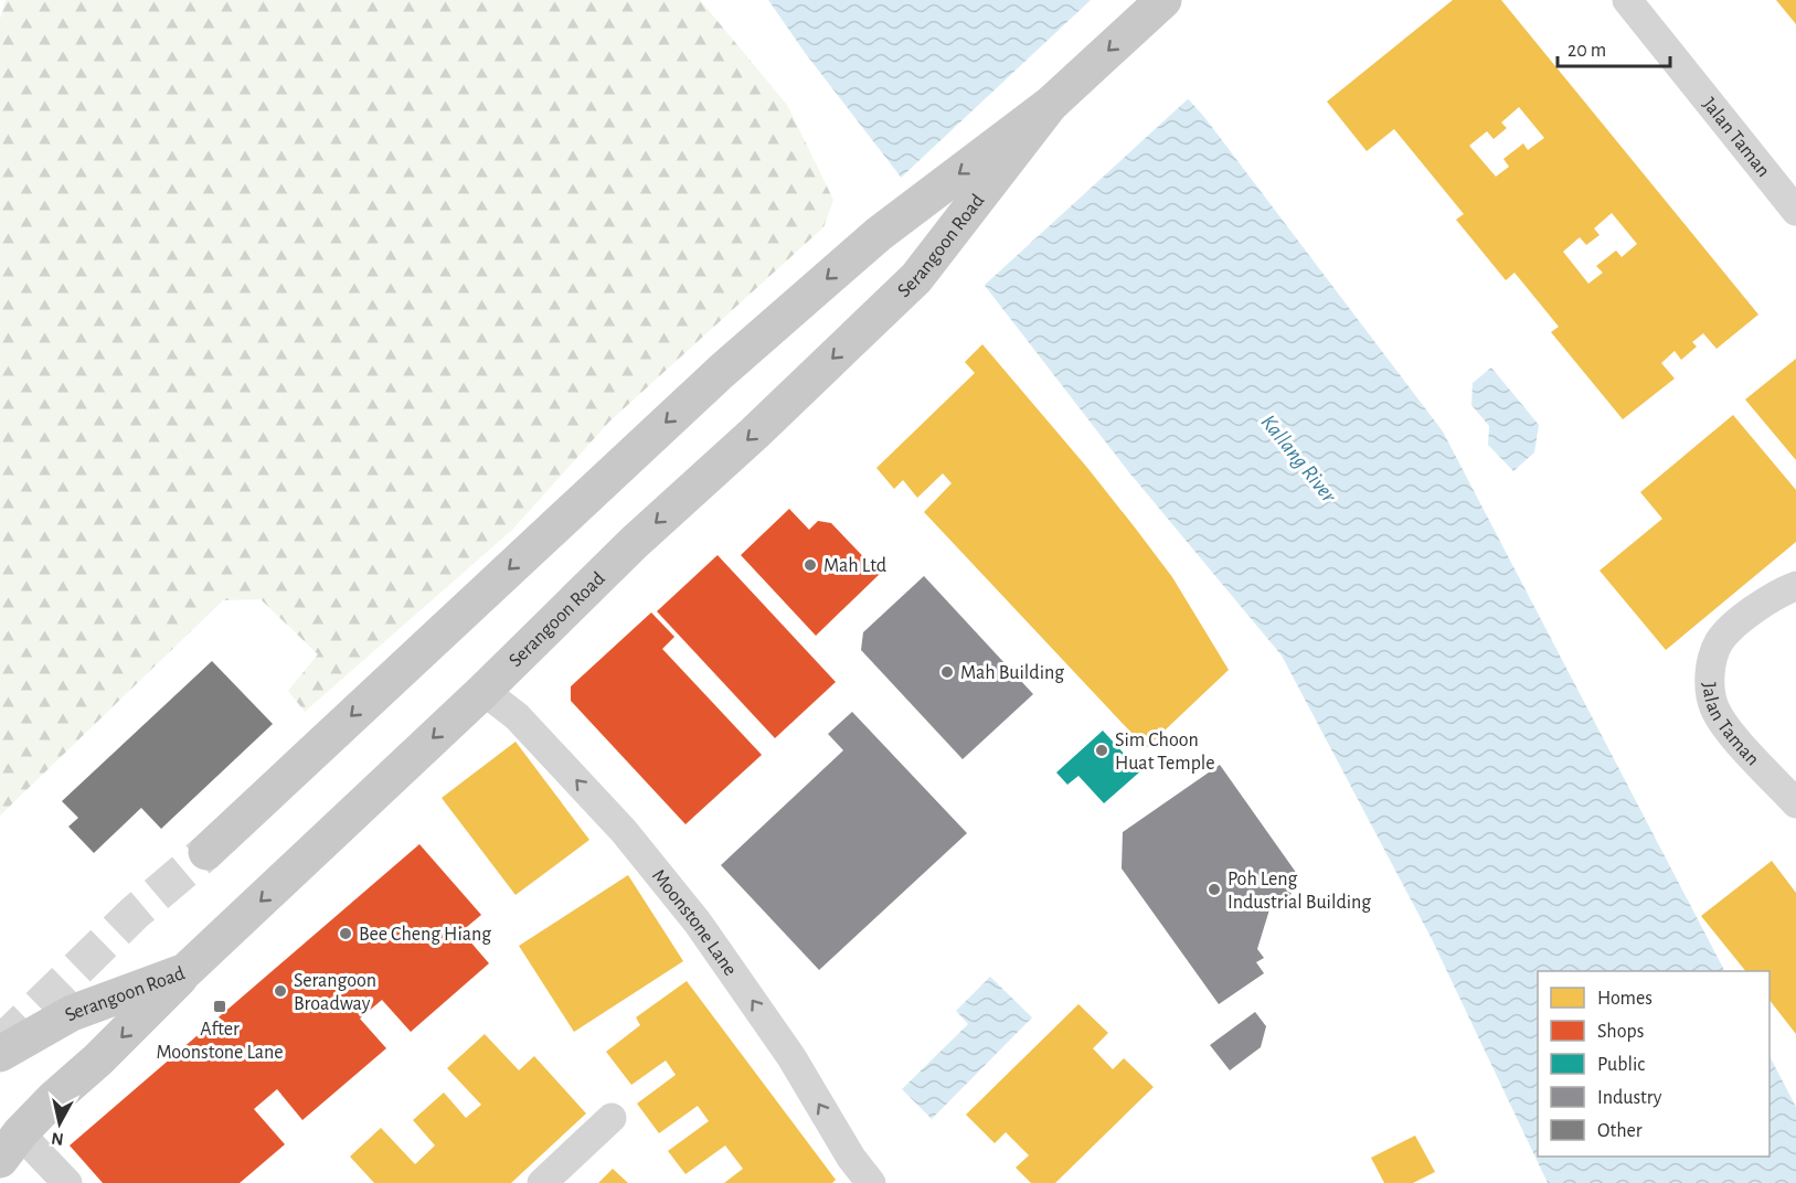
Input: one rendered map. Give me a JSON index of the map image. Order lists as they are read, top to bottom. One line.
{"streets":{"main road":["Serangoon Road"],"street":["Jalan Taman","Moonstone Lane"]},"crossings":[["Serangoon Road","Moonstone Lane"]],"one_way":["Serangoon Road","Moonstone Lane"],"water":["Kallang River"],"places":{"other":["Mah Ltd","Mah Building","Sim Choon Huat Temple","Poh Leng Industrial Building","Bee Cheng Hiang","Serangoon Broadway"],"transit":["After Moonstone Lane"]},"legend":["Homes","Shops","Public","Industry","Other"],"scale_bar":"20 m","north":"bottom"}
